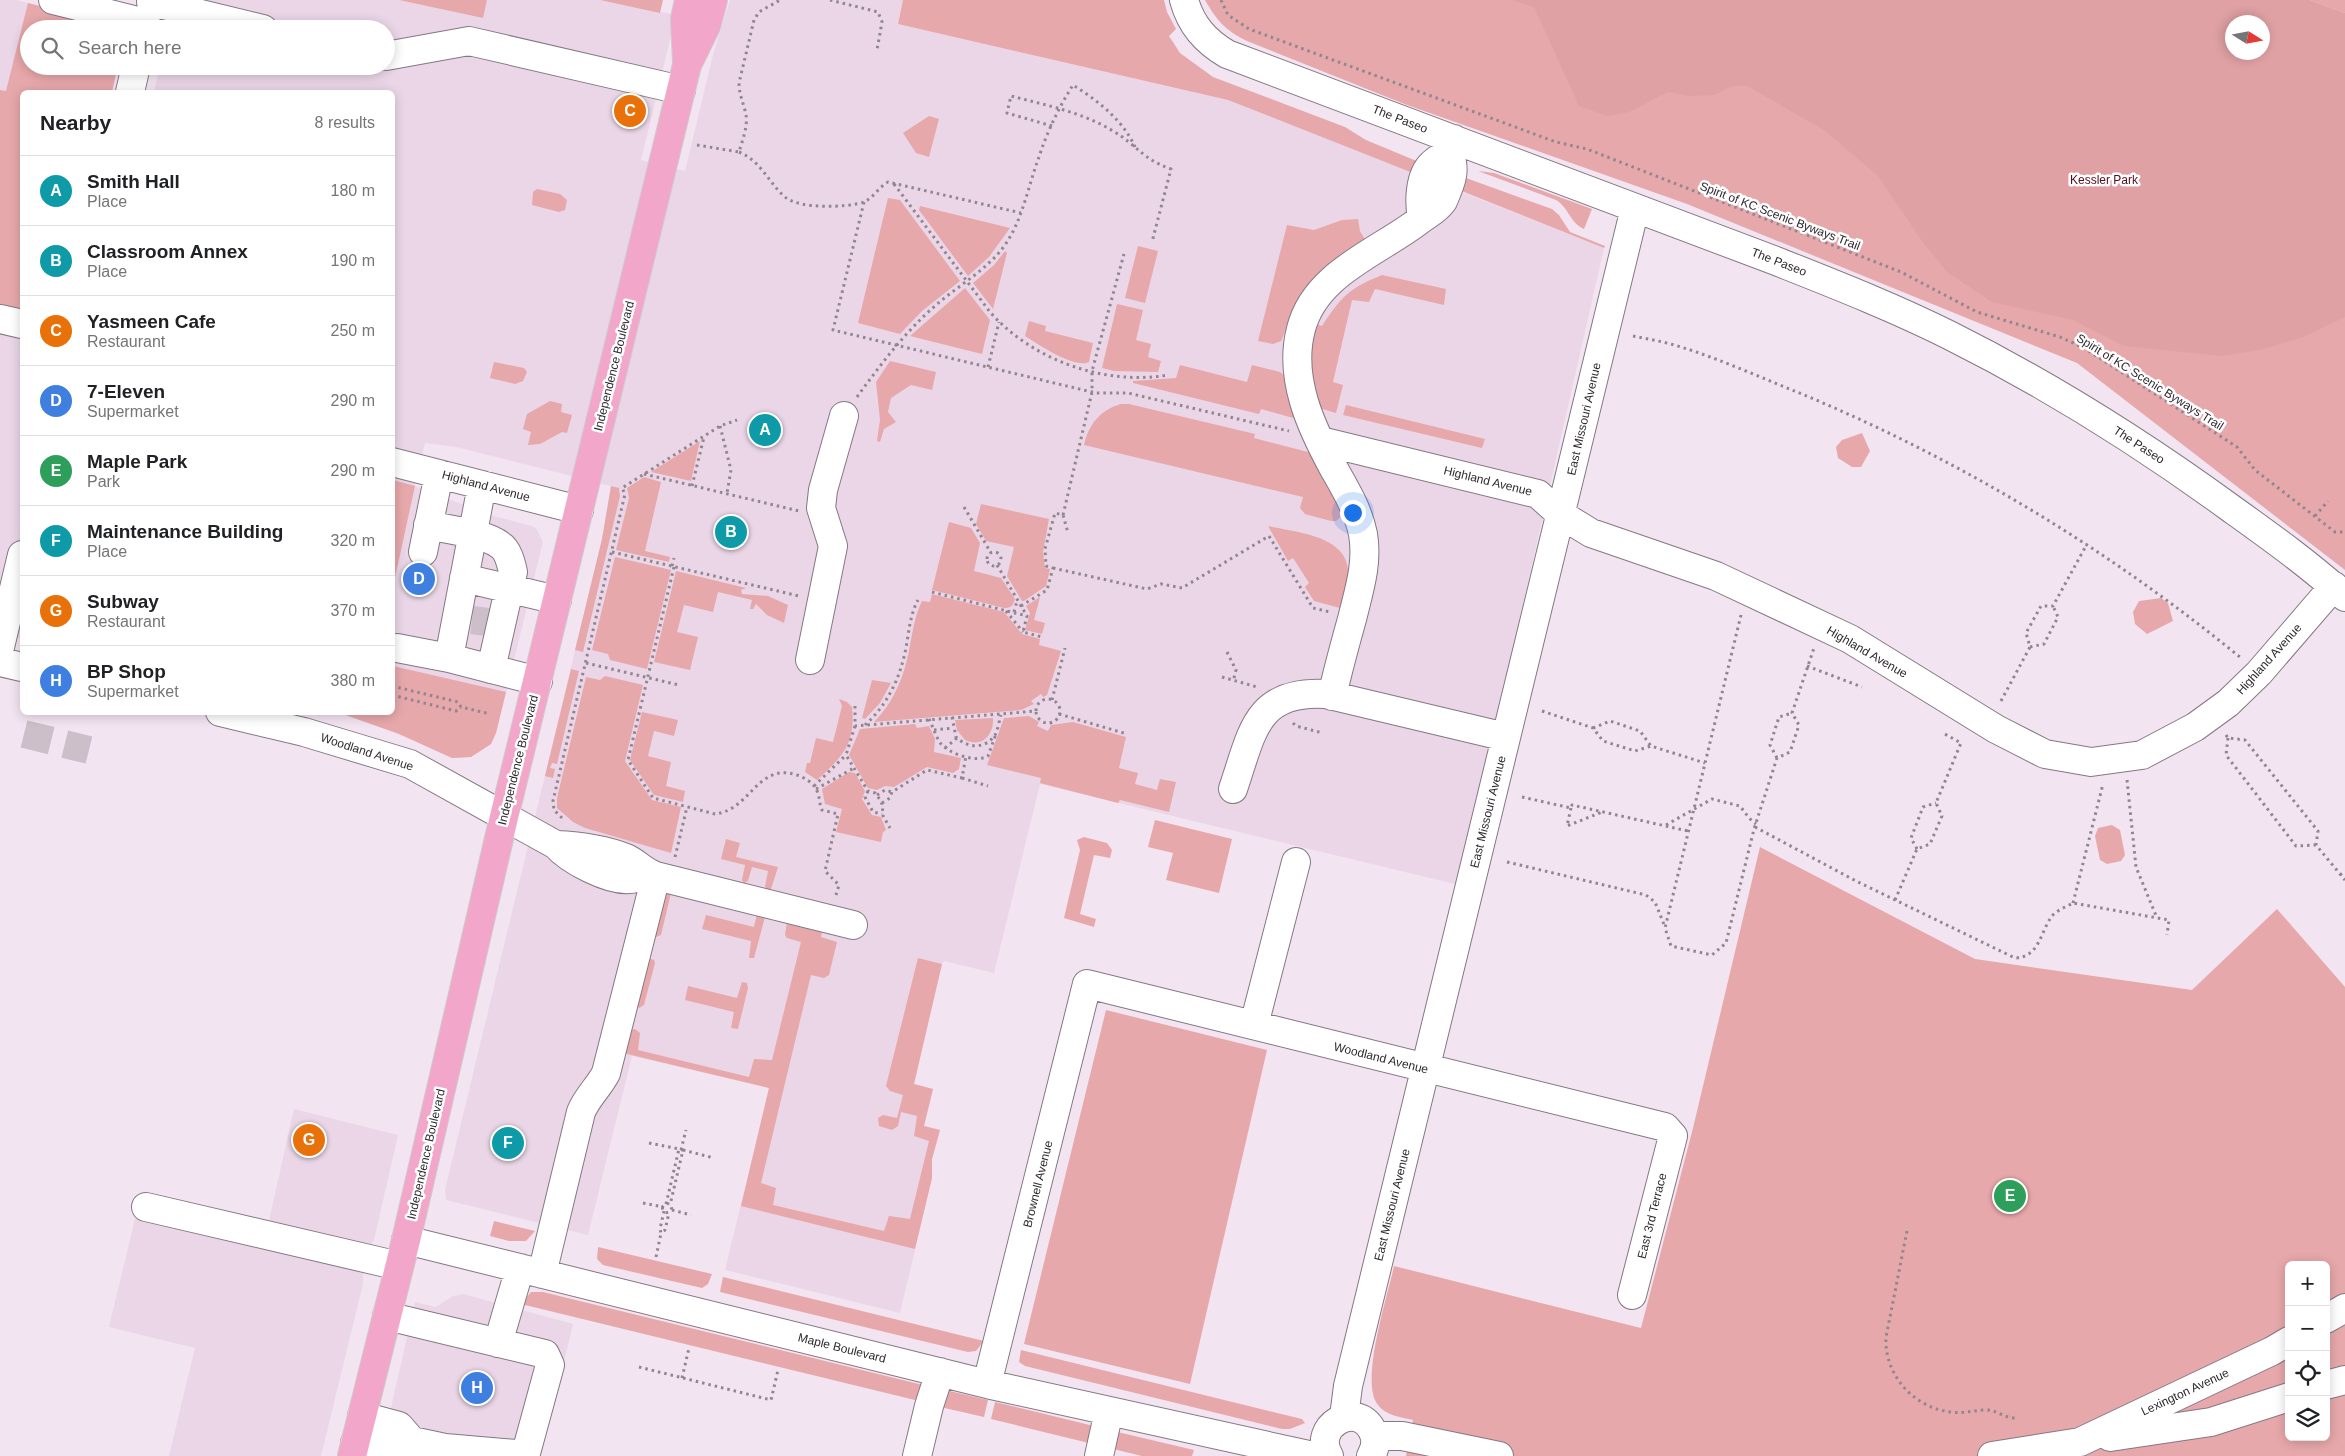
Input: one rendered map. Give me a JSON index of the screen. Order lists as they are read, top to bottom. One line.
{"streets":{"main road":["Independence Boulevard"],"street":["The Paseo","East Missouri Avenue","Highland Avenue","Woodland Avenue","Brownell Avenue","East 3rd Terrace","Maple Boulevard","Lexington Avenue"],"path":["Spirit of KC Scenic Byways Trail"]},"crossings":[["The Paseo","East Missouri Avenue"],["The Paseo","Highland Avenue"],["Independence Boulevard","Highland Avenue"],["Independence Boulevard","Woodland Avenue"],["Independence Boulevard","Maple Boulevard"],["East Missouri Avenue","Highland Avenue"],["East Missouri Avenue","Woodland Avenue"],["East Missouri Avenue","Maple Boulevard"],["Woodland Avenue","Brownell Avenue"],["Woodland Avenue","East 3rd Terrace"],["Brownell Avenue","Maple Boulevard"]],"parks":["Kessler Park"],"north":"right","page":{"search":"Search here","heading":["Nearby","8 results"],"pins":["C","A","B","D","G","F","E","H"],"list":[{"mark":"A","name":"Smith Hall","note":"Place","value":"180 m"},{"mark":"B","name":"Classroom Annex","note":"Place","value":"190 m"},{"mark":"C","name":"Yasmeen Cafe","note":"Restaurant","value":"250 m"},{"mark":"D","name":"7-Eleven","note":"Supermarket","value":"290 m"},{"mark":"E","name":"Maple Park","note":"Park","value":"290 m"},{"mark":"F","name":"Maintenance Building","note":"Place","value":"320 m"},{"mark":"G","name":"Subway","note":"Restaurant","value":"370 m"},{"mark":"H","name":"BP Shop","note":"Supermarket","value":"380 m"}],"map_buttons":["+","−"]}}
